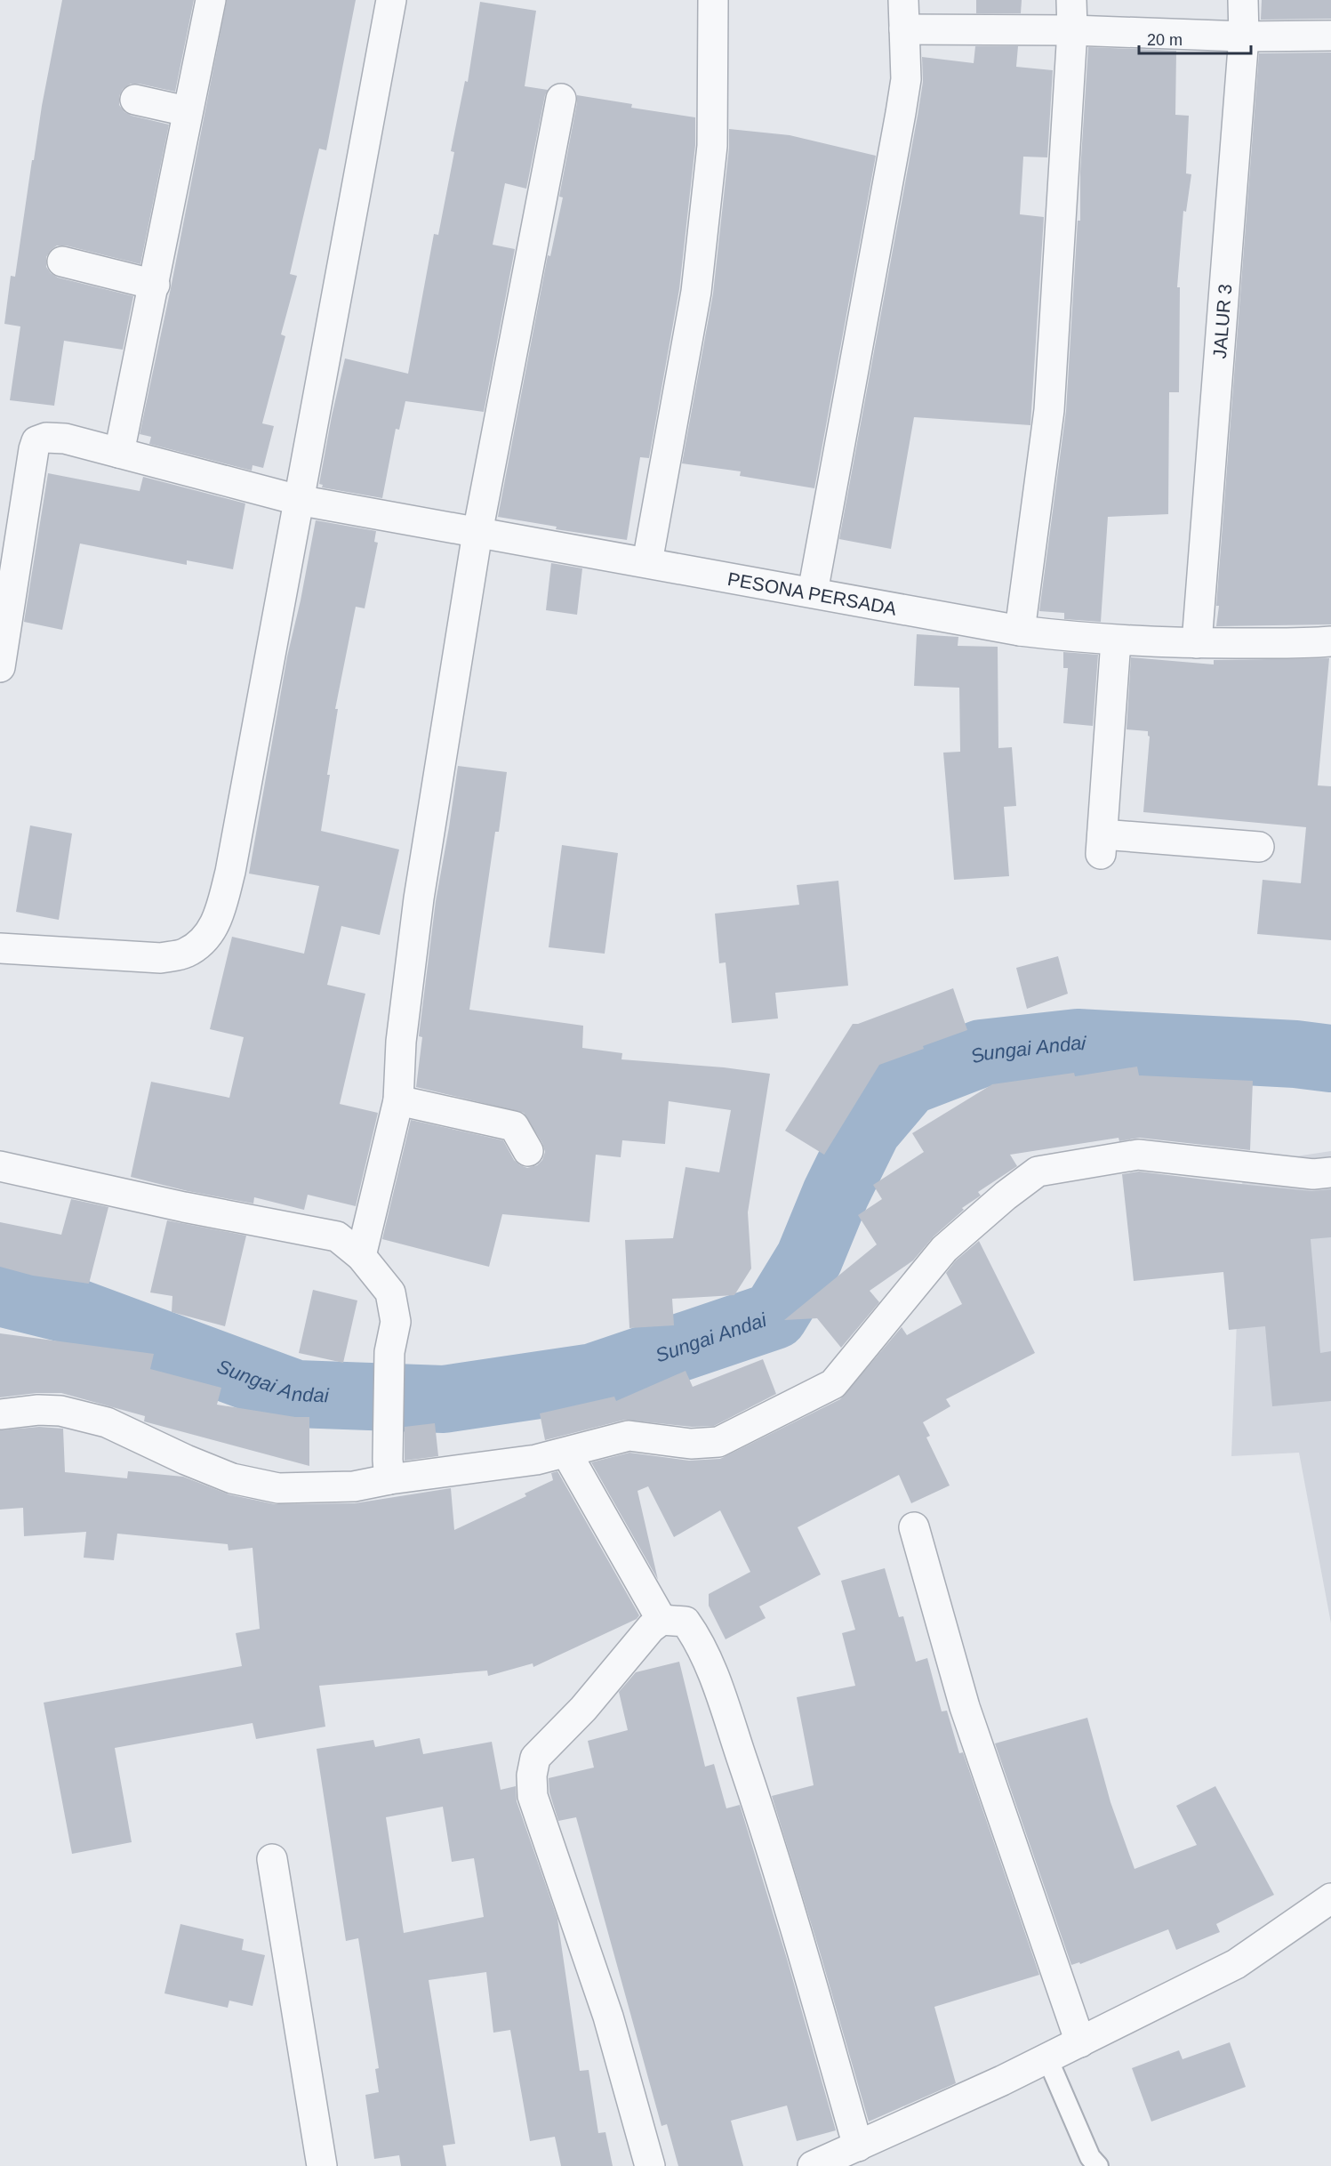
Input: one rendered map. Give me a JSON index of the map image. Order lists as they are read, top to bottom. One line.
{"streets":{"street":["JALUR 3","PESONA PERSADA"]},"crossings":[["JALUR 3","PESONA PERSADA"]],"water":["Sungai Andai"],"scale_bar":"20 m"}
